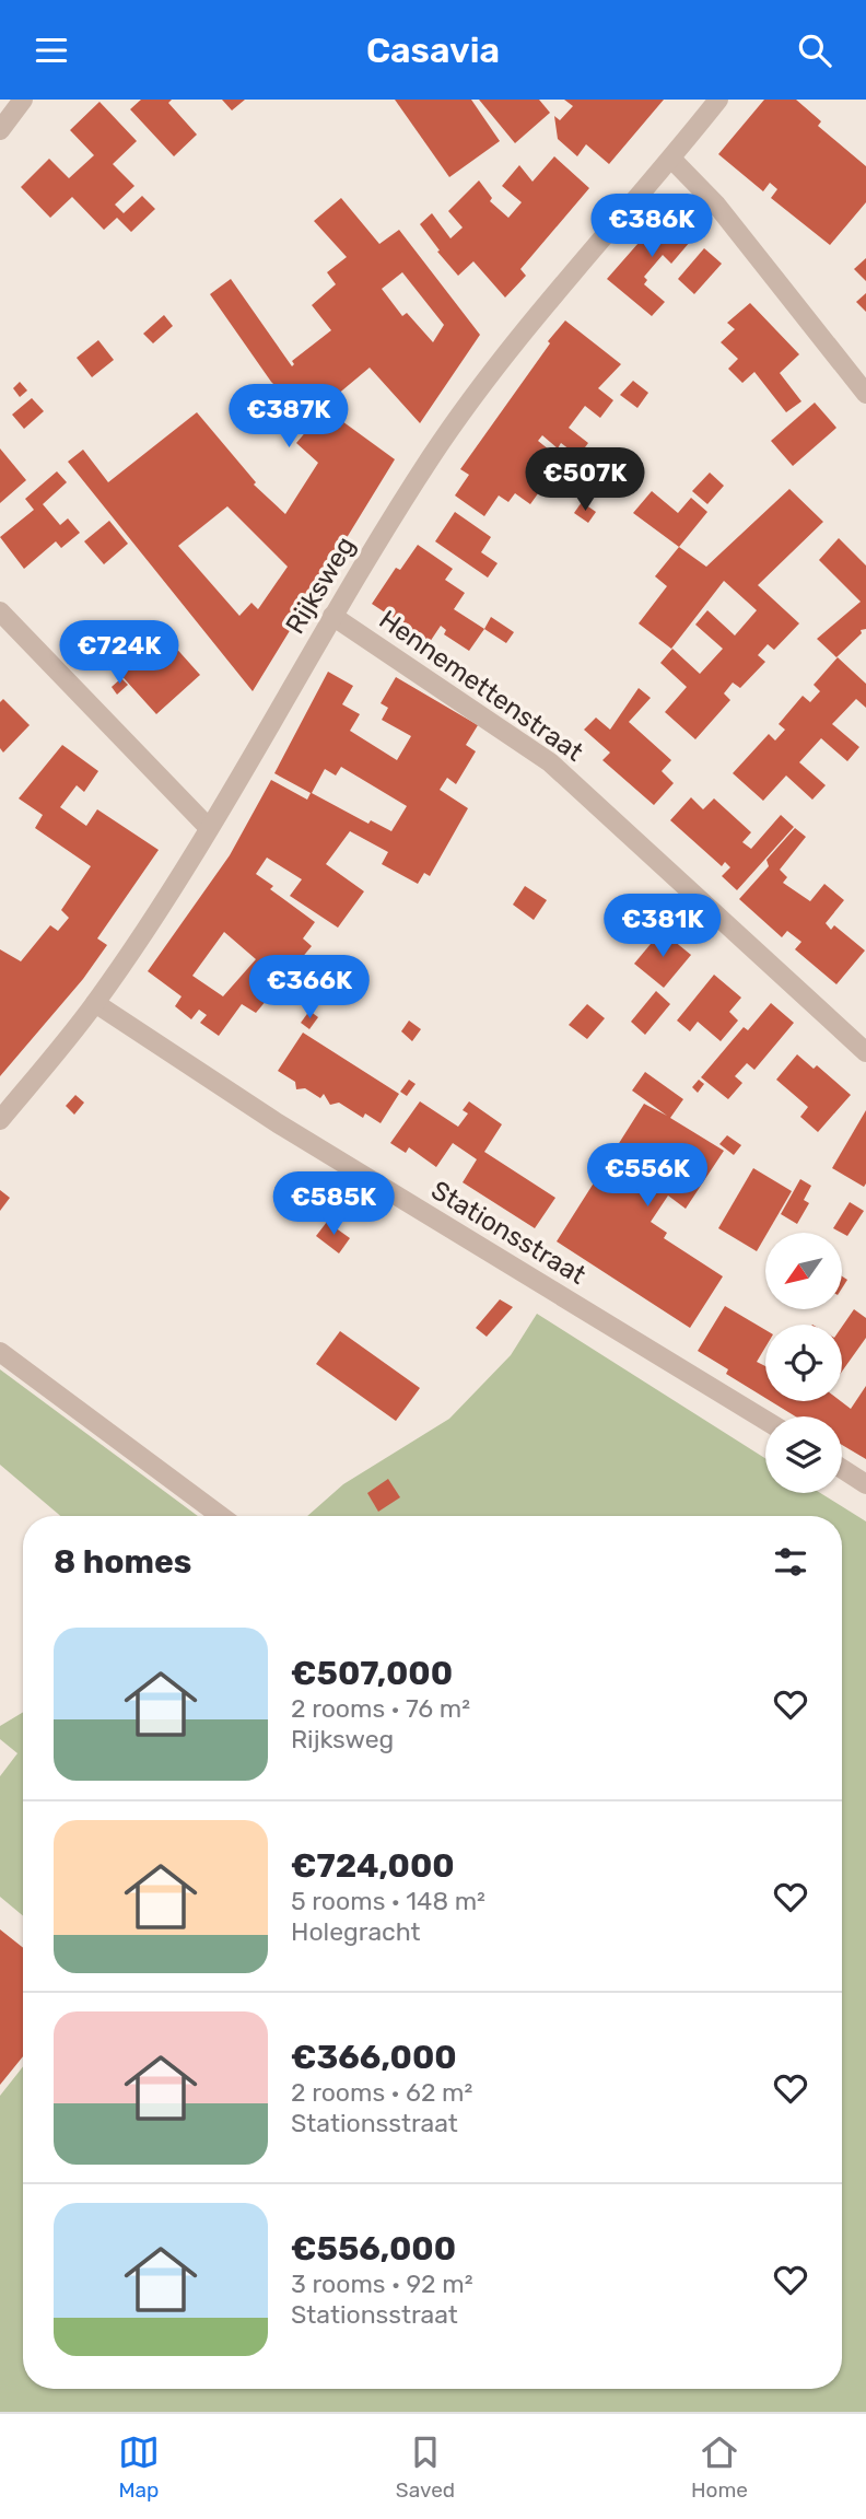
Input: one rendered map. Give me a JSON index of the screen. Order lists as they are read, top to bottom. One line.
{"streets":{"street":["Rijksweg","Hennemettenstraat","Stationsstraat"]},"crossings":[["Rijksweg","Hennemettenstraat"],["Rijksweg","Stationsstraat"]],"north":"bottom left","page":{"header":"Casavia","price":["€386K","€387K","€507K","€724K","€381K","€366K","€556K","€585K"],"heading":"8 homes","list":[{"name":"€507,000","note":"2 rooms · 76 m² · Rijksweg"},{"name":"€724,000","note":"5 rooms · 148 m² · Holegracht"},{"name":"€366,000","note":"2 rooms · 62 m² · Stationsstraat"},{"name":"€556,000","note":"3 rooms · 92 m² · Stationsstraat"}],"tabs":["Map","Saved","Home"]}}
